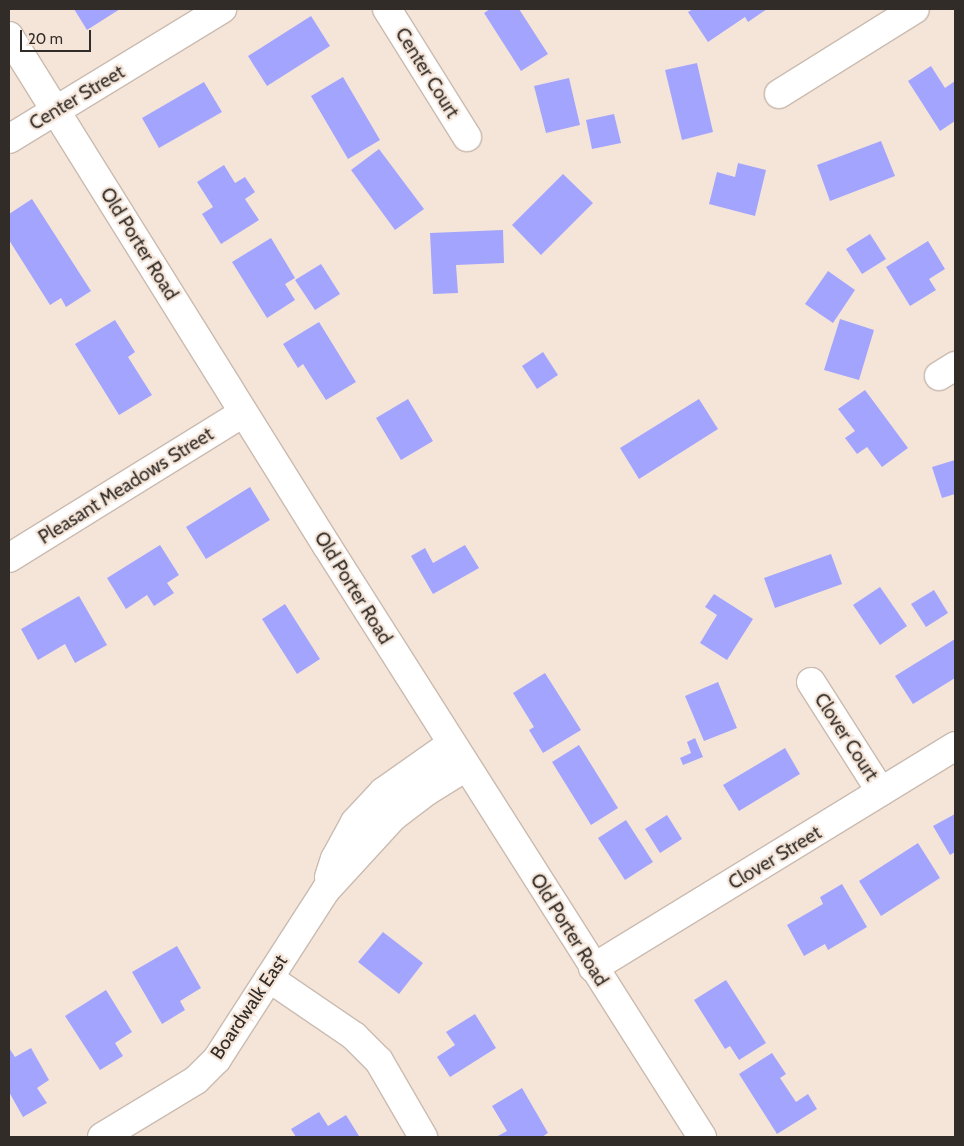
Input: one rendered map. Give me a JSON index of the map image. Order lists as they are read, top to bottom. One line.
{"streets":{"street":["Center Court","Center Street","Old Porter Road","Pleasant Meadows Street","Clover Court","Clover Street","Boardwalk East"]},"crossings":[["Center Street","Old Porter Road"],["Old Porter Road","Pleasant Meadows Street"],["Old Porter Road","Clover Street"],["Old Porter Road","Boardwalk East"],["Clover Court","Clover Street"]],"scale_bar":"20 m"}
